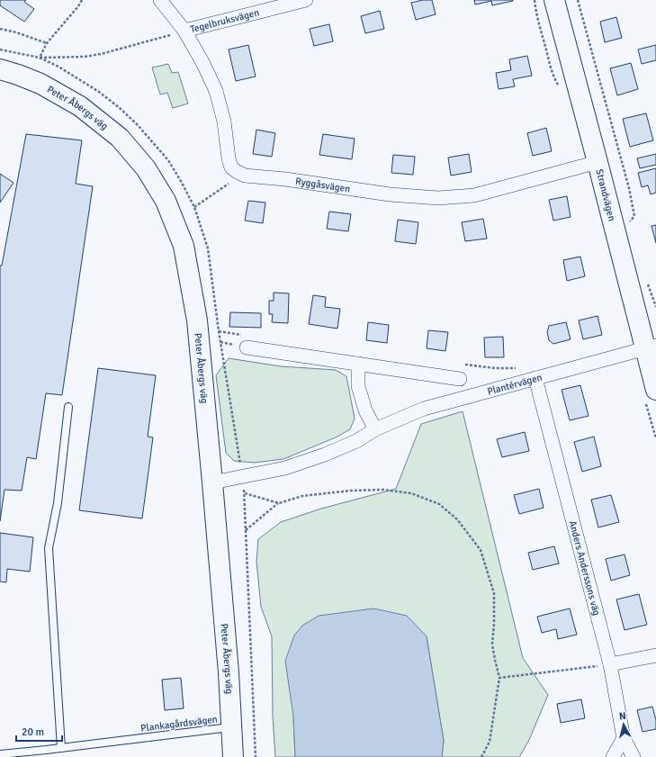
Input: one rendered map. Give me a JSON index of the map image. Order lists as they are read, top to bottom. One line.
{"streets":{"street":["Tegelbruksvägen","Peter Åbergs väg","Ryggåsvägen","Strandvägen","Plantérvägen","Anders Anderssons väg"],"lane":["Plankagårdsvägen"]},"crossings":[["Peter Åbergs väg","Plantérvägen"],["Peter Åbergs väg","Plankagårdsvägen"],["Ryggåsvägen","Strandvägen"],["Strandvägen","Plantérvägen"],["Plantérvägen","Anders Anderssons väg"]],"scale_bar":"20 m","north":"top"}
